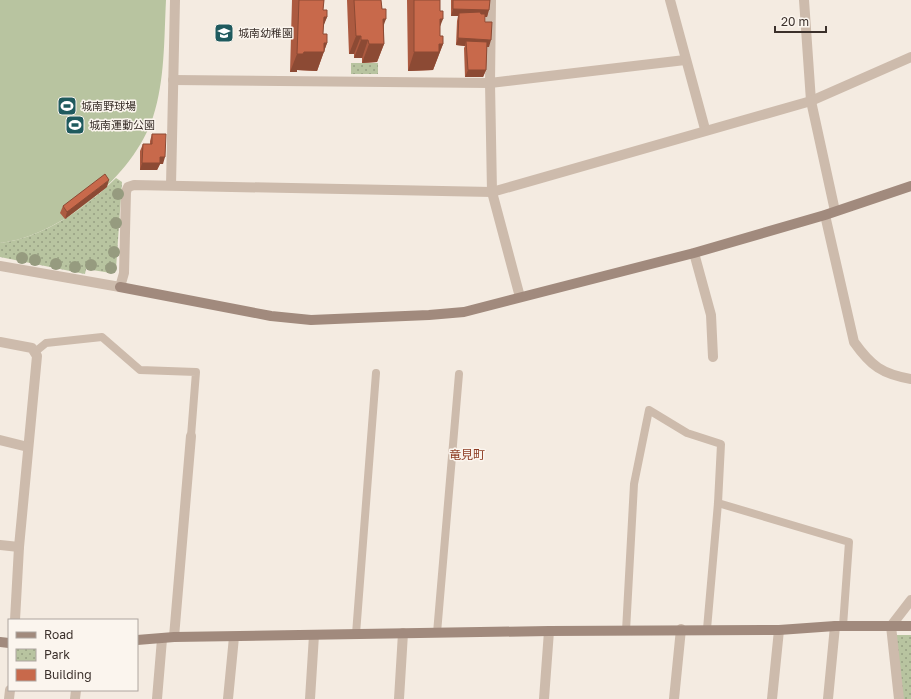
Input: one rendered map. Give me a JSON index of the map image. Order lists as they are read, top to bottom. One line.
{"districts":["竜見町"],"places":{"school or university":["城南幼稚園"],"sports":["城南野球場","城南運動公園"]},"legend":["Road","Park","Building"],"scale_bar":"20 m"}
